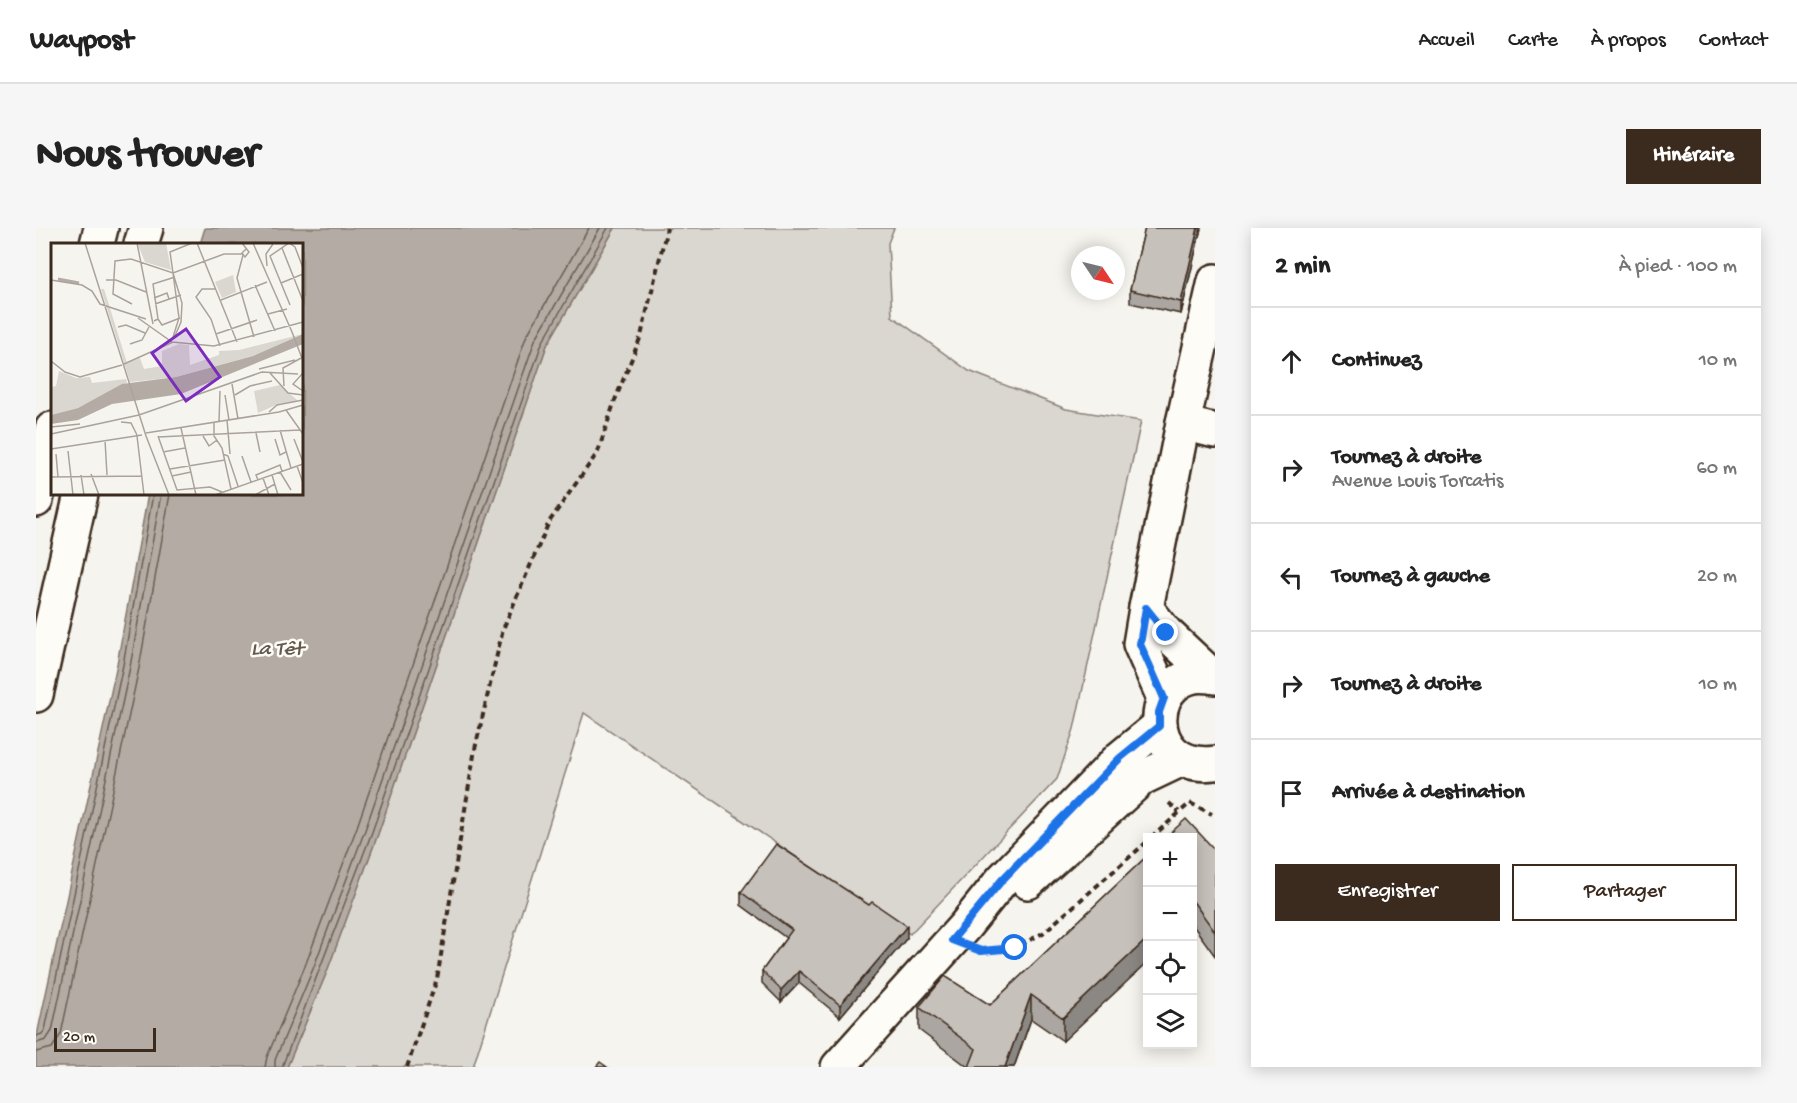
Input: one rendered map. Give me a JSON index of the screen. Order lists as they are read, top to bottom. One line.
{"water":["La Têt"],"scale_bar":"20 m","north":"bottom right","page":{"header":"Waypost","nav":["Accueil","Carte","À propos","Contact"],"buttons":["Itinéraire",["Enregistrer","Partager"]],"title":"Nous trouver","heading":["2 min","À pied · 100 m"],"list":[["Continuez","10 m"],["Tournez à droite","Avenue Louis Torcatis","60 m"],["Tournez à gauche","20 m"],["Tournez à droite","10 m"],"Arrivée à destination"],"map_buttons":["+","−"],"scale":"20 m"}}
